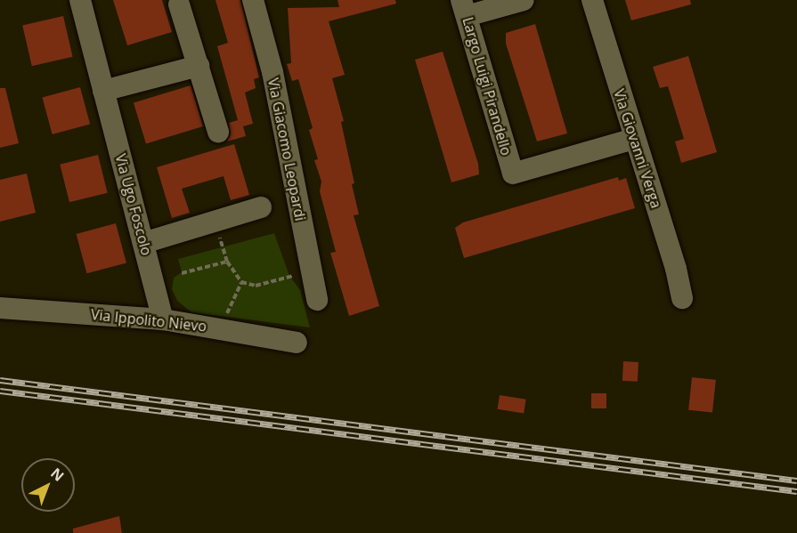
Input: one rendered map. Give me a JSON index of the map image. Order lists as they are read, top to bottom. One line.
{"streets":{"street":["Largo Luigi Pirandello","Via Giovanni Verga","Via Giacomo Leopardi","Via Ugo Foscolo","Via Ippolito Nievo"]},"crossings":[["Largo Luigi Pirandello","Via Giovanni Verga"],["Via Ugo Foscolo","Via Ippolito Nievo"]],"north":"top right"}
